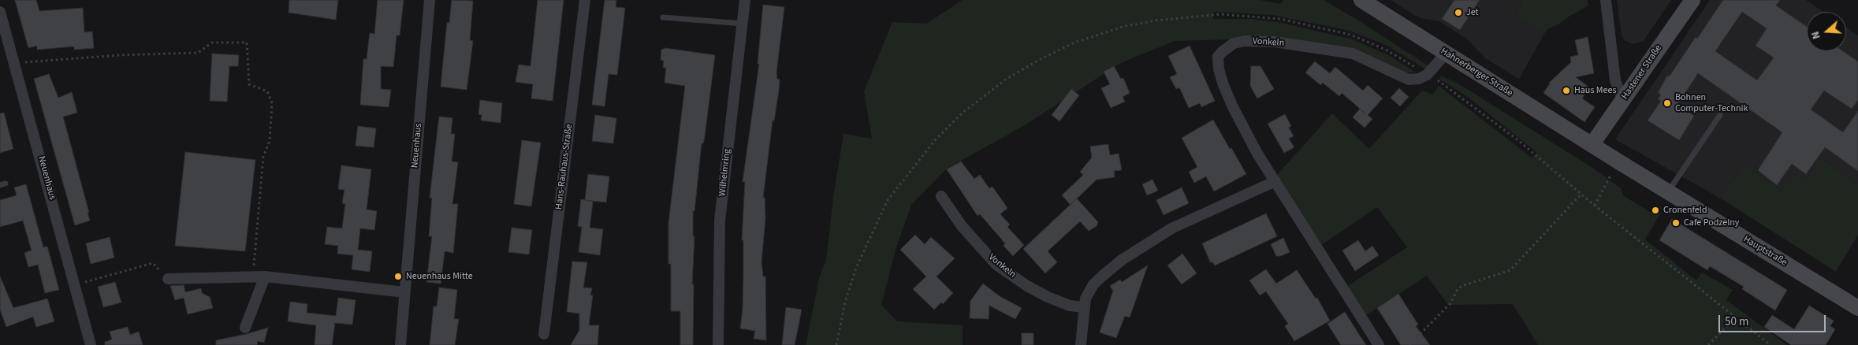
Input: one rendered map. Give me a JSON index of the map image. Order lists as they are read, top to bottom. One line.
{"streets":{"main road":["Hahnerberger Straße","Hastener Straße","Hauptstraße"],"street":["Vonkeln","Neuenhaus","Hans-Rauhaus-Straße","Wilhelmring"]},"crossings":[["Hahnerberger Straße","Hastener Straße"],["Hahnerberger Straße","Hauptstraße"],["Hastener Straße","Hauptstraße"]],"places":["Jet","Haus Mees","Bohnen Computer-Technik","Cronenfeld","Cafe Podzelny","Neuenhaus Mitte"],"scale_bar":"50 m","north":"left"}
